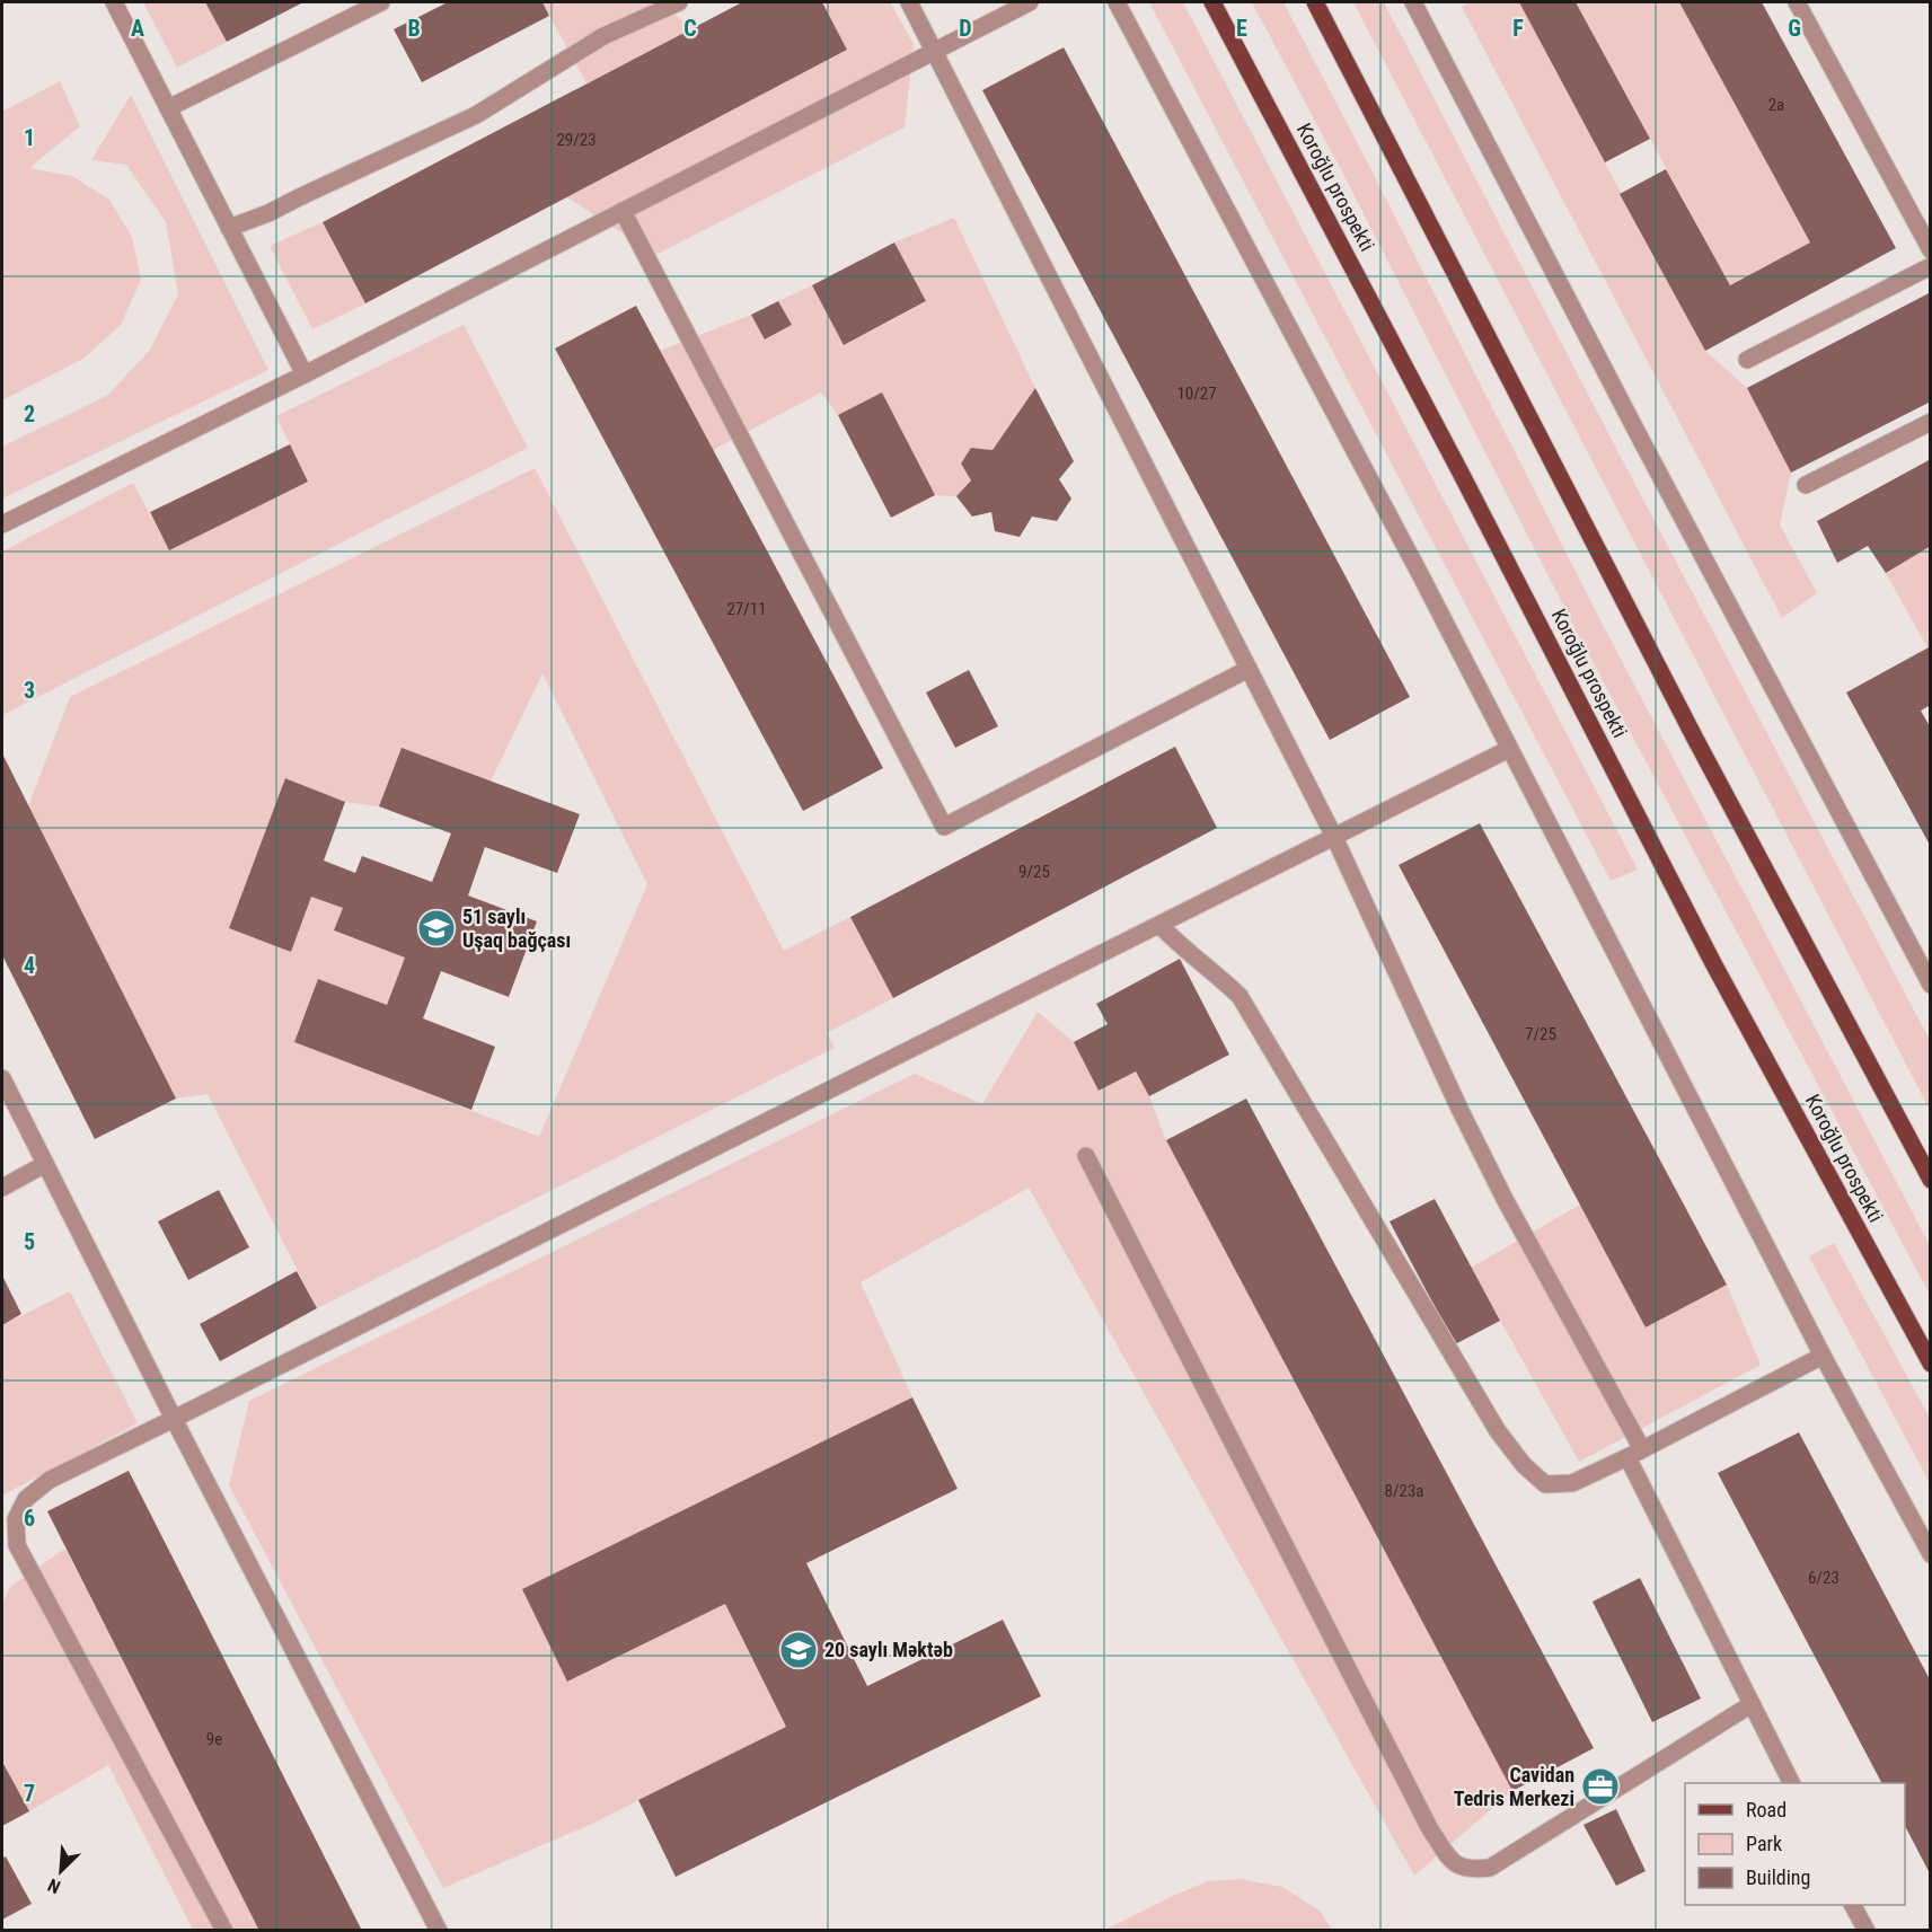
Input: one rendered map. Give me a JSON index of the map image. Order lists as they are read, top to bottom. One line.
{"streets":{"main road":["Koroğlu prospekti"]},"places":{"school or university":["51 saylı Uşaq bağçası","20 saylı Məktəb"],"office":["Cavidan Tedris Merkezi"]},"house_numbers":["2a","29/23","10/27","27/11","9/25","7/25","8/23a","6/23","9e"],"legend":["Road","Park","Building"],"north":"bottom left","grid":{"columns":["A","B","C","D","E","F","G"],"rows":["1","2","3","4","5","6","7"]}}
